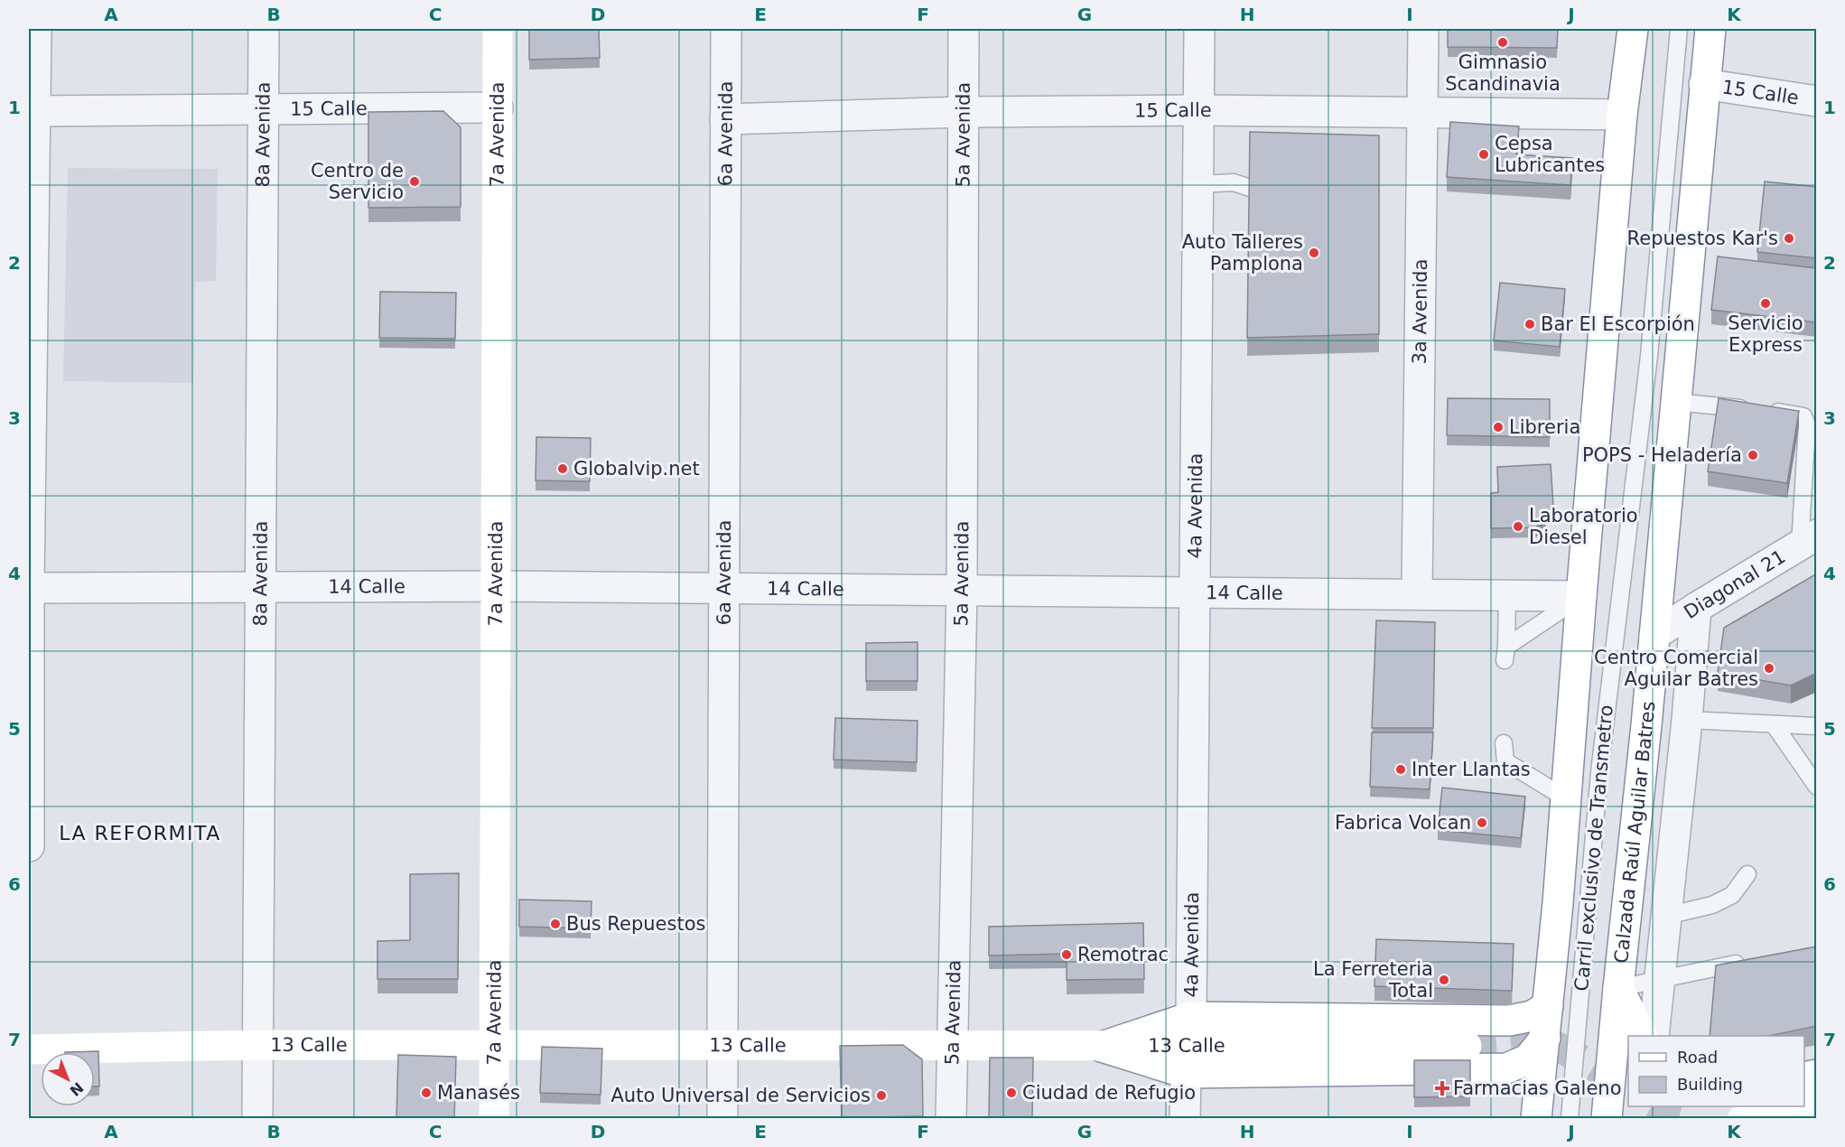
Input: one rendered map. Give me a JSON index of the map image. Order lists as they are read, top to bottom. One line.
{"streets":{"main road":["7a Avenida","Calzada Raúl Aguilar Batres","13 Calle"],"street":["15 Calle","8a Avenida","6a Avenida","5a Avenida","3a Avenida","4a Avenida","Diagonal 21","14 Calle"],"lane":["Carril exclusivo de Transmetro"]},"crossings":[["15 Calle","8a Avenida"],["15 Calle","7a Avenida"],["15 Calle","6a Avenida"],["15 Calle","5a Avenida"],["15 Calle","3a Avenida"],["15 Calle","4a Avenida"],["15 Calle","Calzada Raúl Aguilar Batres"],["8a Avenida","14 Calle"],["8a Avenida","13 Calle"],["7a Avenida","14 Calle"],["7a Avenida","13 Calle"],["6a Avenida","14 Calle"],["6a Avenida","13 Calle"],["5a Avenida","14 Calle"],["5a Avenida","13 Calle"],["3a Avenida","14 Calle"],["4a Avenida","14 Calle"],["Diagonal 21","Calzada Raúl Aguilar Batres"]],"districts":["LA REFORMITA"],"places":{"other":["Gimnasio Scandinavia","Cepsa Lubricantes","Centro de Servicio","Repuestos Kar's","Auto Talleres Pamplona","Servicio Express","Bar El Escorpión","Libreria","POPS - Heladería","Globalvip.net","Laboratorio Diesel","Centro Comercial Aguilar Batres","Inter Llantas","Fabrica Volcan","Bus Repuestos","Remotrac","La Ferreteria Total","Manasés","Ciudad de Refugio","Auto Universal de Servicios"],"health":["Farmacias Galeno"]},"legend":["Road","Building"],"north":"bottom right","grid":{"columns":["A","B","C","D","E","F","G","H","I","J","K"],"rows":["1","2","3","4","5","6","7"]}}
